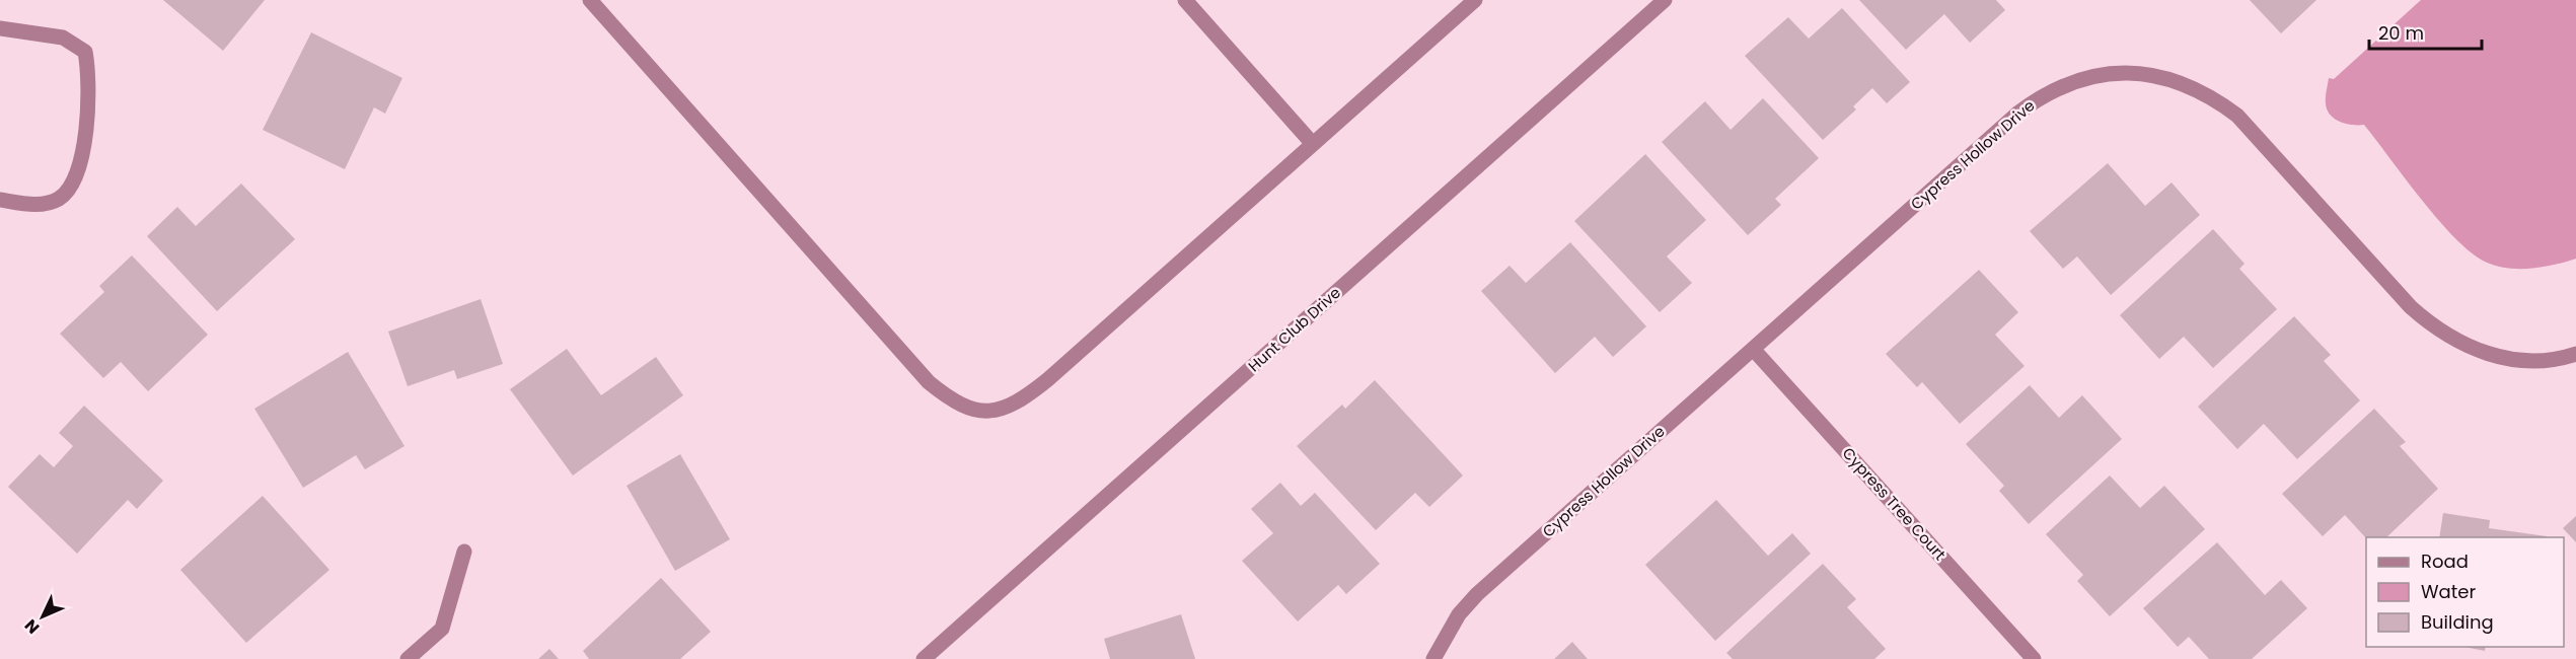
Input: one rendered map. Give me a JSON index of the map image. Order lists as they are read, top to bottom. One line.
{"streets":{"street":["Cypress Hollow Drive","Hunt Club Drive","Cypress Tree Court"]},"crossings":[["Cypress Hollow Drive","Cypress Tree Court"]],"legend":["Road","Water","Building"],"scale_bar":"20 m","north":"bottom left"}
